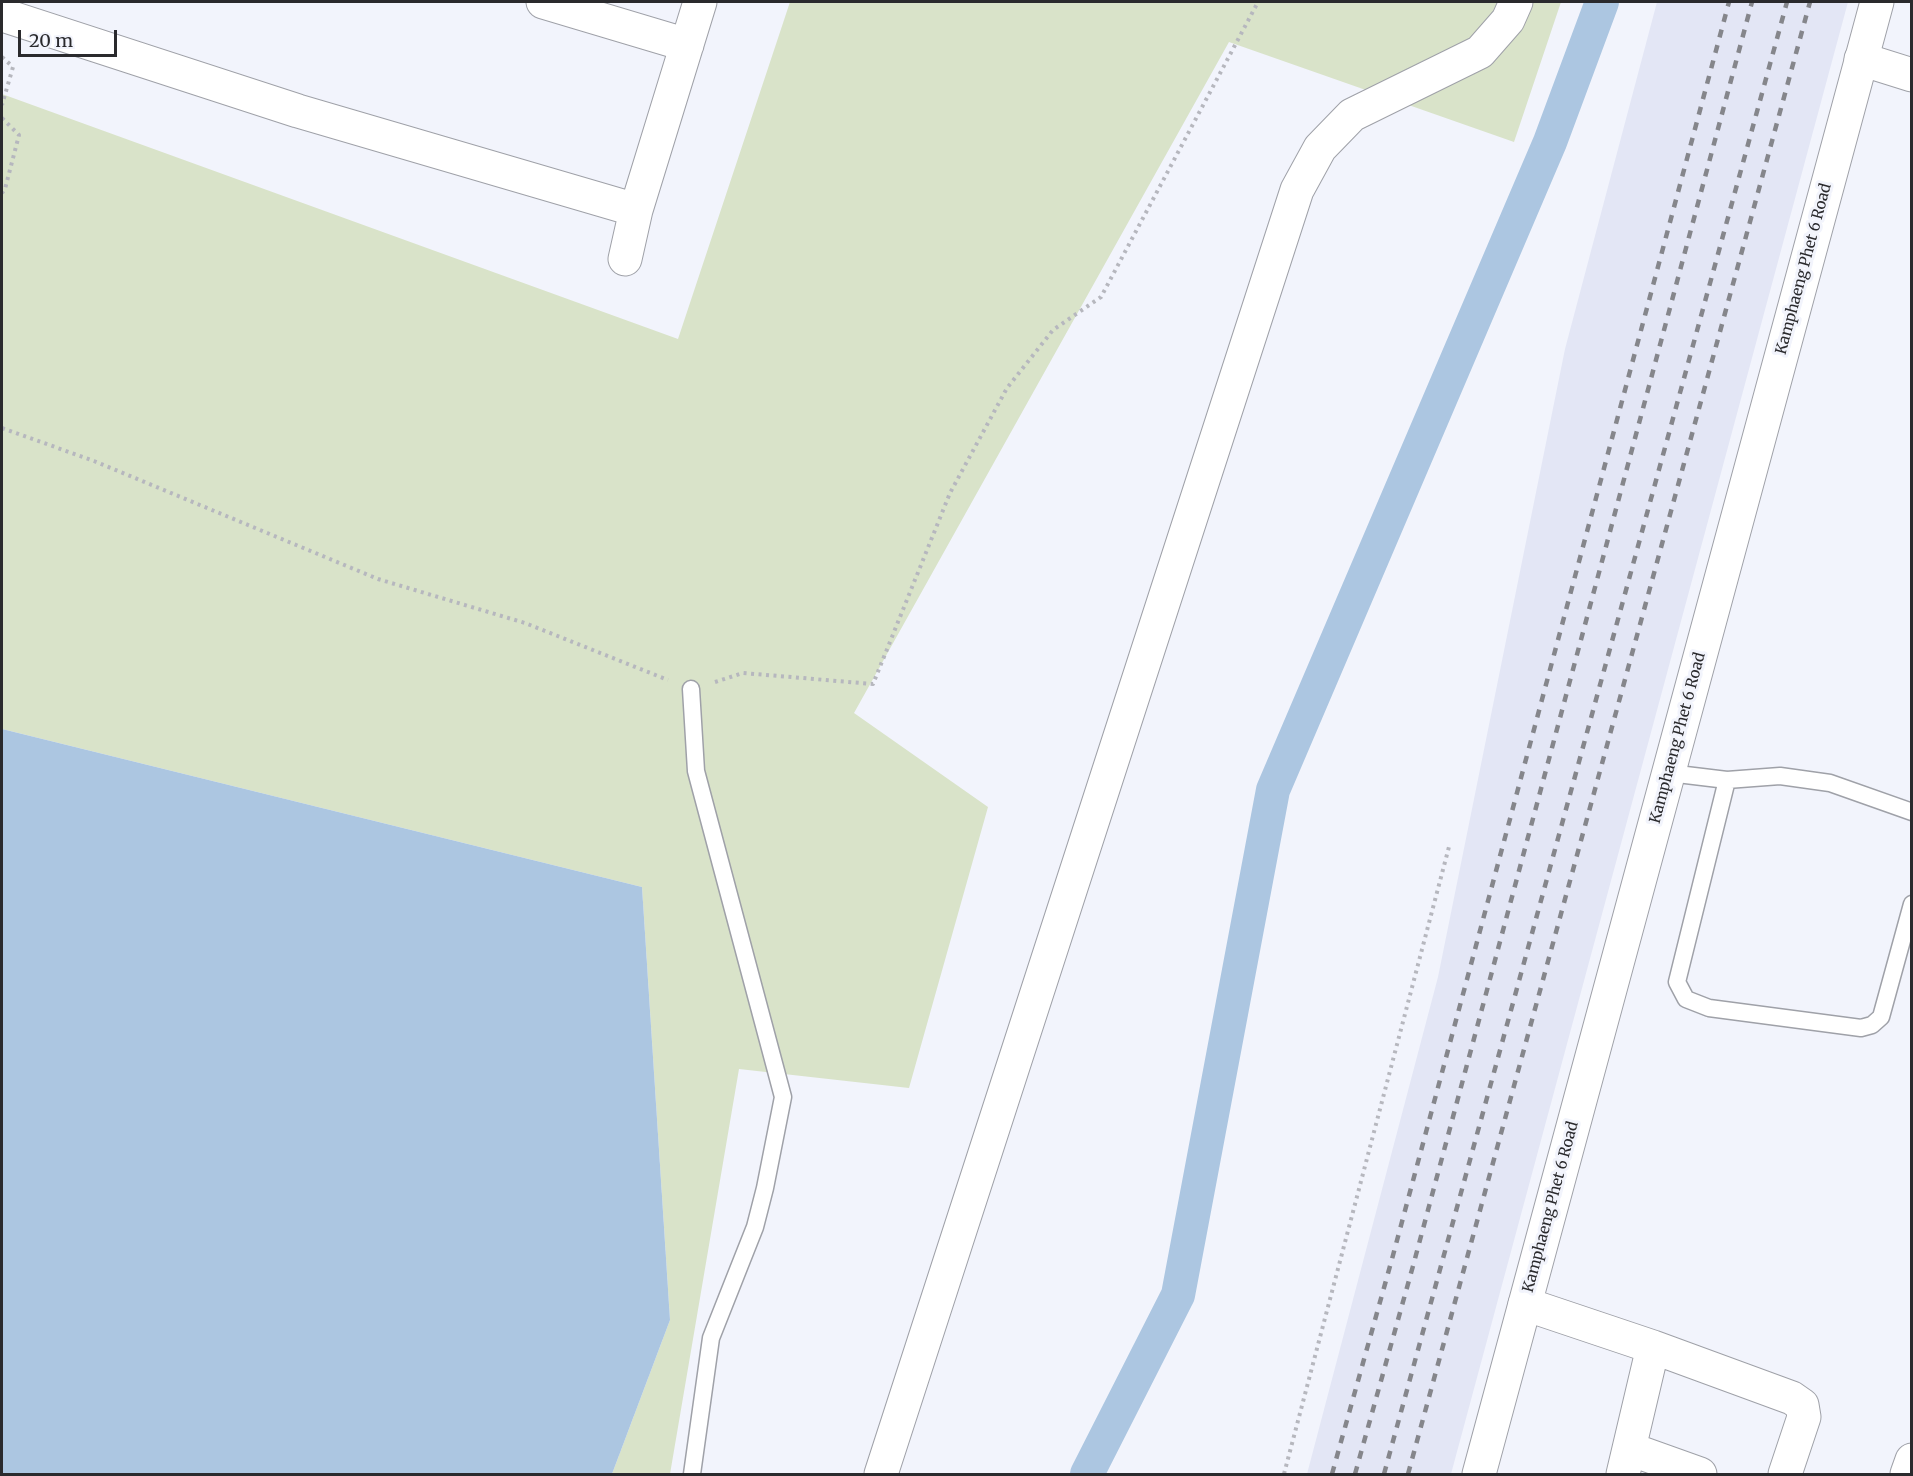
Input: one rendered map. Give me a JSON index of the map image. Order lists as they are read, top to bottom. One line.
{"streets":{"street":["Kamphaeng Phet 6 Road"]},"scale_bar":"20 m"}
